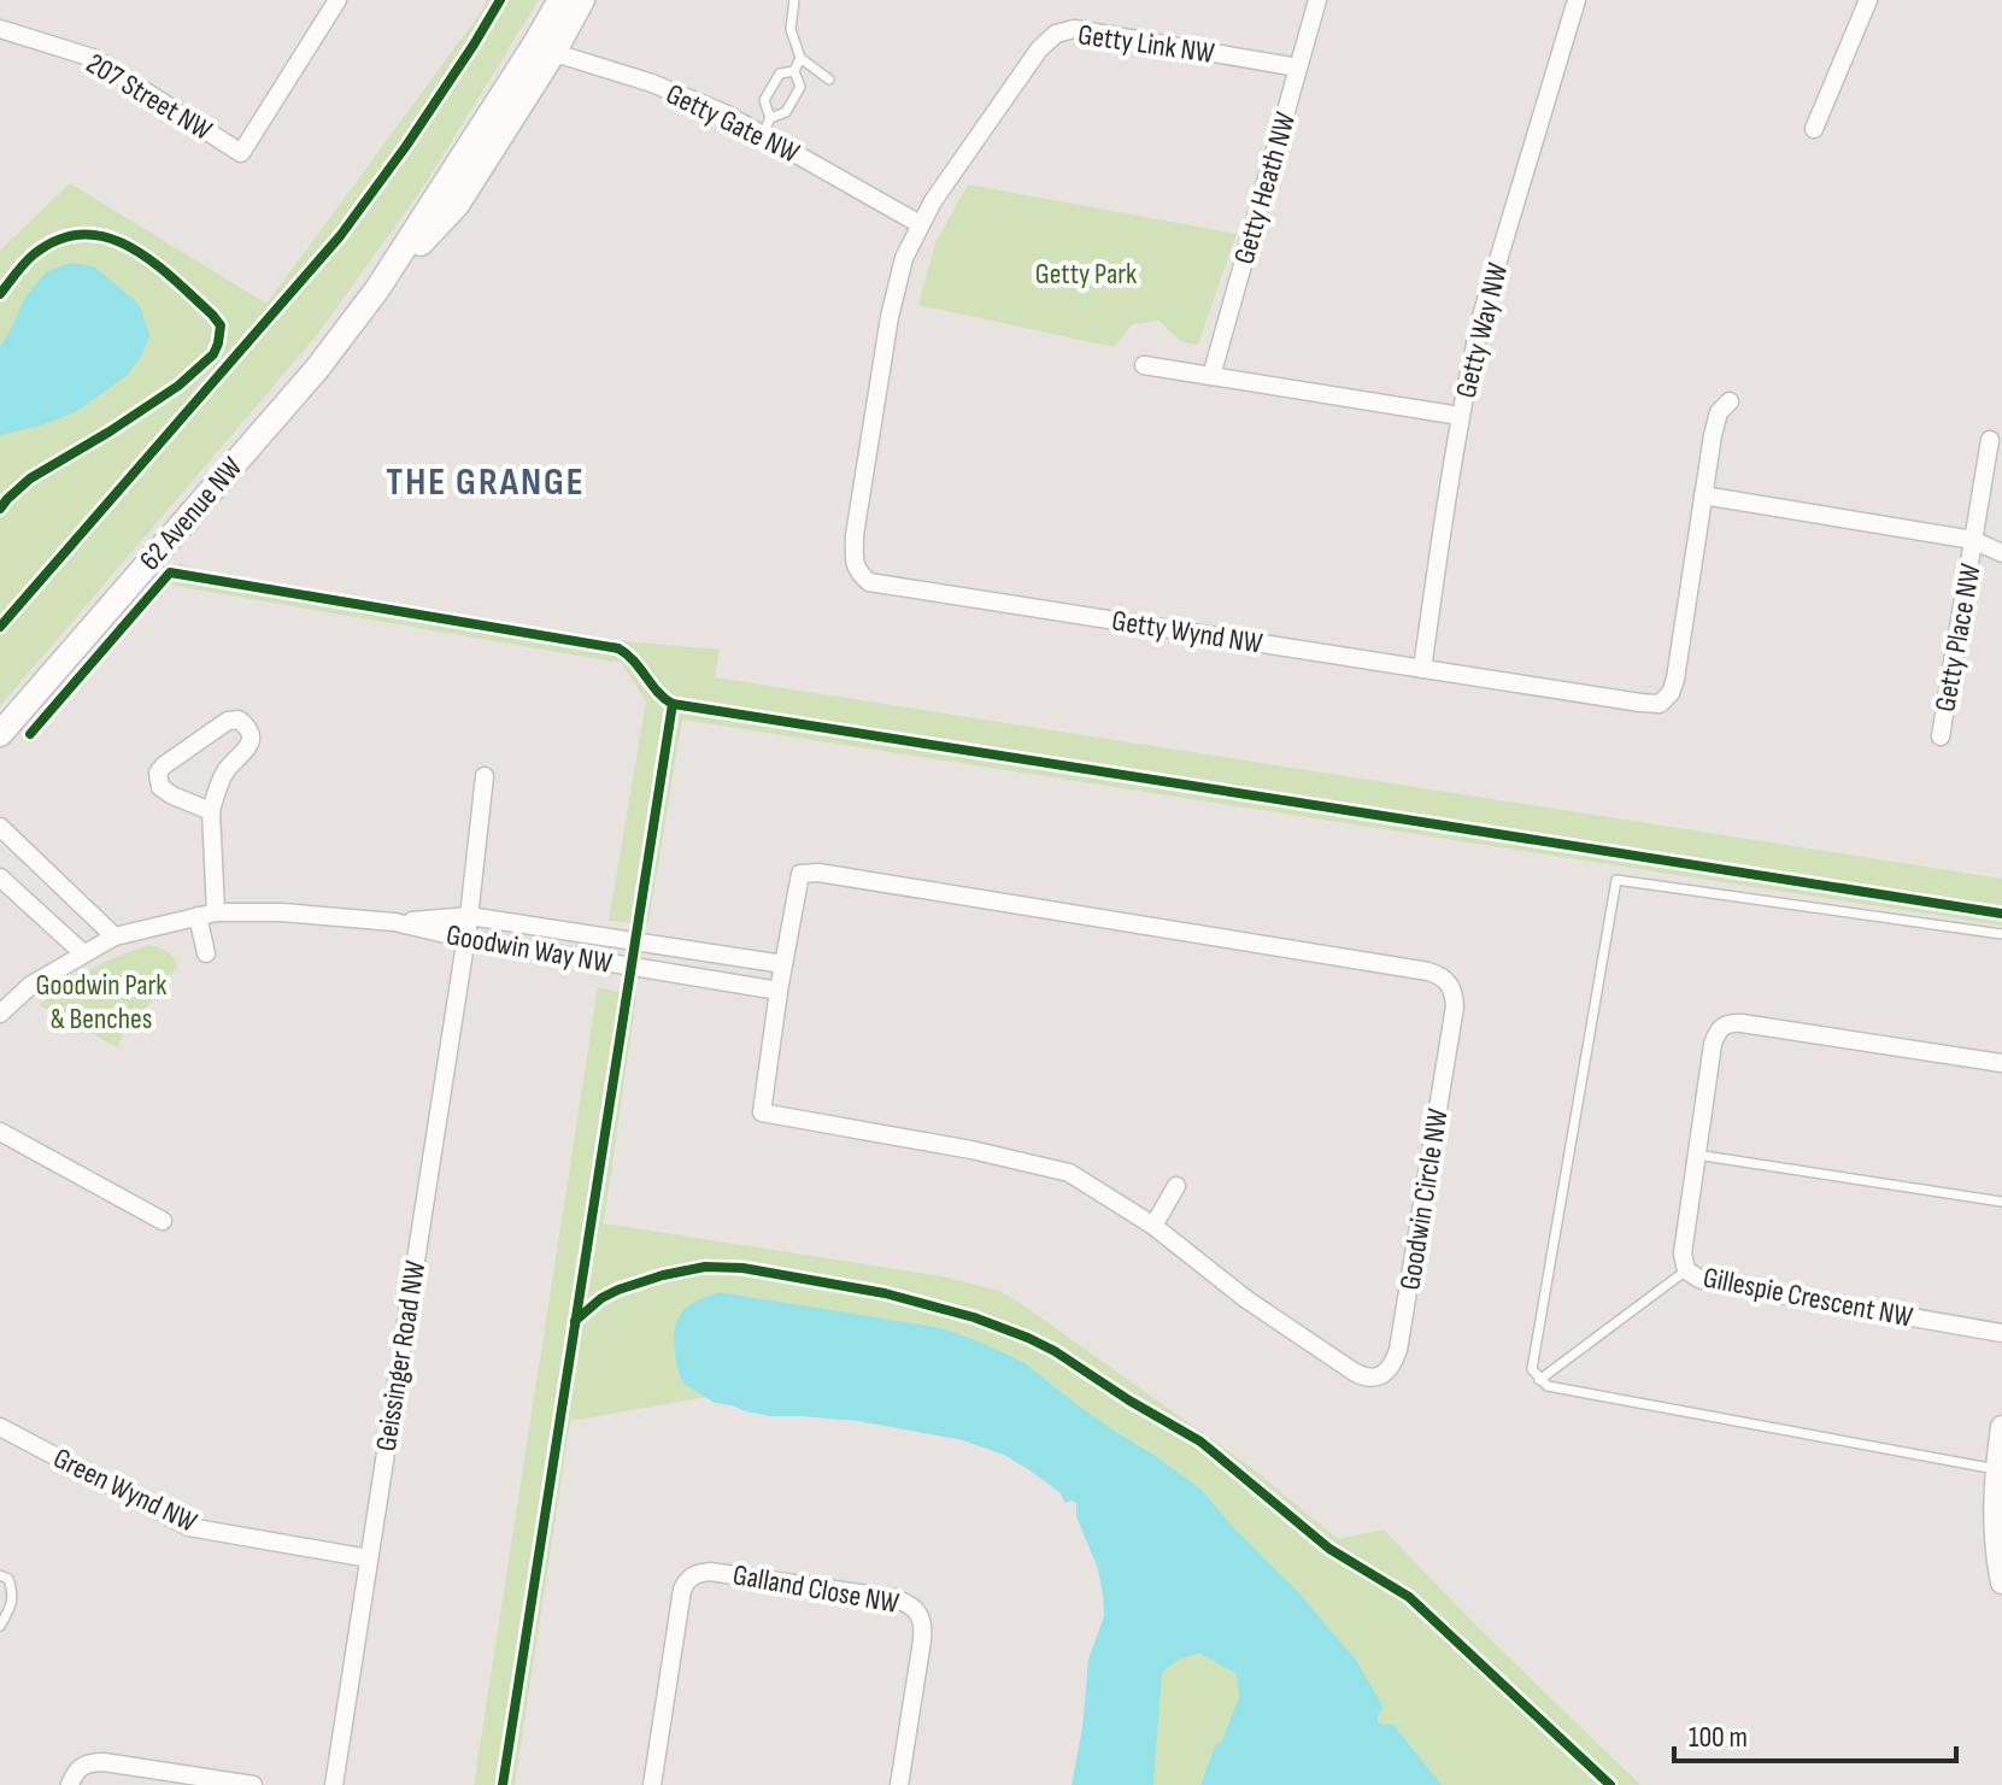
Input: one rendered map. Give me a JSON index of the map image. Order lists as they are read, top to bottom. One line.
{"streets":{"main road":["62 Avenue NW"],"street":["Getty Link NW","207 Street NW","Getty Gate NW","Getty Heath NW","Getty Way NW","Getty Wynd NW","Getty Place NW","Goodwin Way NW","Goodwin Circle NW","Gillespie Crescent NW","Geissinger Road NW","Green Wynd NW","Galland Close NW"]},"crossings":[["Getty Link NW","Getty Gate NW"],["Getty Link NW","Getty Heath NW"],["Getty Link NW","Getty Wynd NW"],["Getty Gate NW","62 Avenue NW"],["Getty Gate NW","Getty Wynd NW"],["Getty Way NW","Getty Wynd NW"],["Goodwin Way NW","Goodwin Circle NW"],["Goodwin Way NW","Geissinger Road NW"],["Geissinger Road NW","Green Wynd NW"]],"districts":["THE GRANGE"],"parks":["Getty Park","Goodwin Park & Benches"],"scale_bar":"100 m"}
